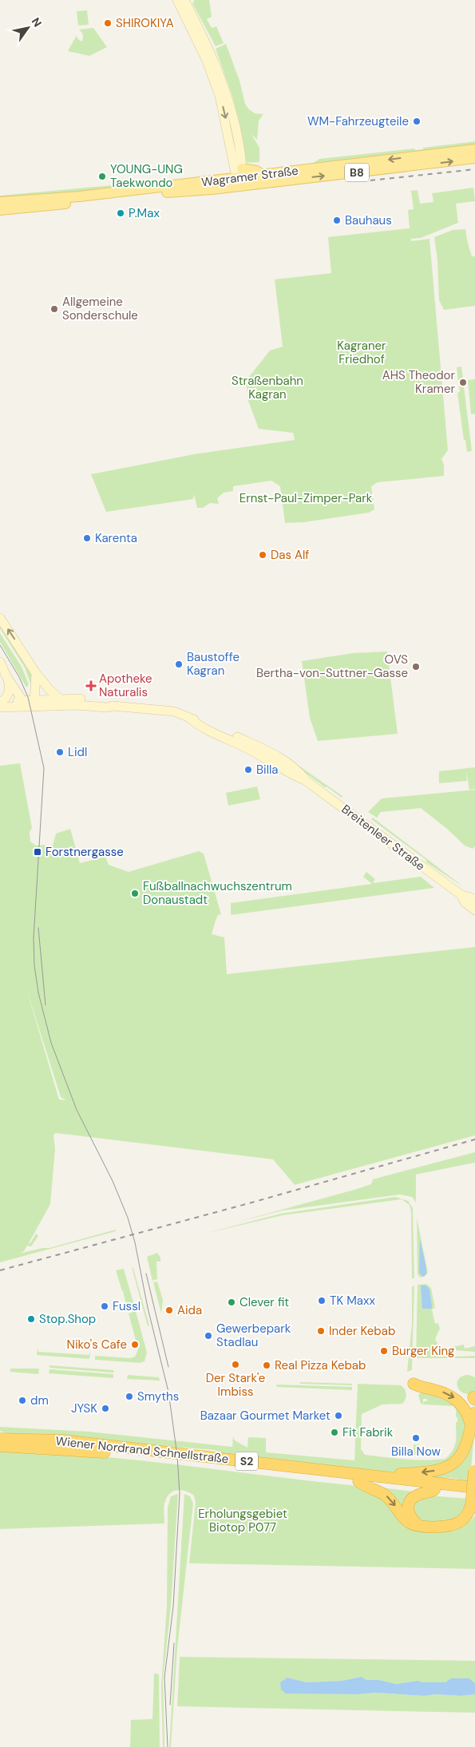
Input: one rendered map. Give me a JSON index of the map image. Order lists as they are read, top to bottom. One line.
{"streets":{"highway":["Wiener Nordrand Schnellstraße","S2"],"main road":["B8","Wagramer Straße","Breitenleer Straße"]},"parks":["Kagraner Friedhof","Straßenbahn Kagran","Ernst-Paul-Zimper-Park","Erholungsgebiet Biotop P077"],"places":{"other":["SHIROKIYA","WM-Fahrzeugteile","YOUNG-UNG Taekwondo","P.Max","Bauhaus","Allgemeine Sonderschule","AHS Theodor Kramer","Karenta","Das Alf","Baustoffe Kagran","OVS Bertha-von-Suttner-Gasse","Lidl","Billa","Fußballnachwuchszentrum Donaustadt","TK Maxx","Clever fit","Fussl","Aida","Stop.Shop","Inder Kebab","Gewerbepark Stadlau","Niko's Cafe","Burger King","Der Stark'e Imbiss","Real Pizza Kebab","Smyths","dm","JYSK","Bazaar Gourmet Market","Fit Fabrik","Billa Now"],"health":["Apotheke Naturalis"],"transit":["Forstnergasse"]},"north":"top right"}
